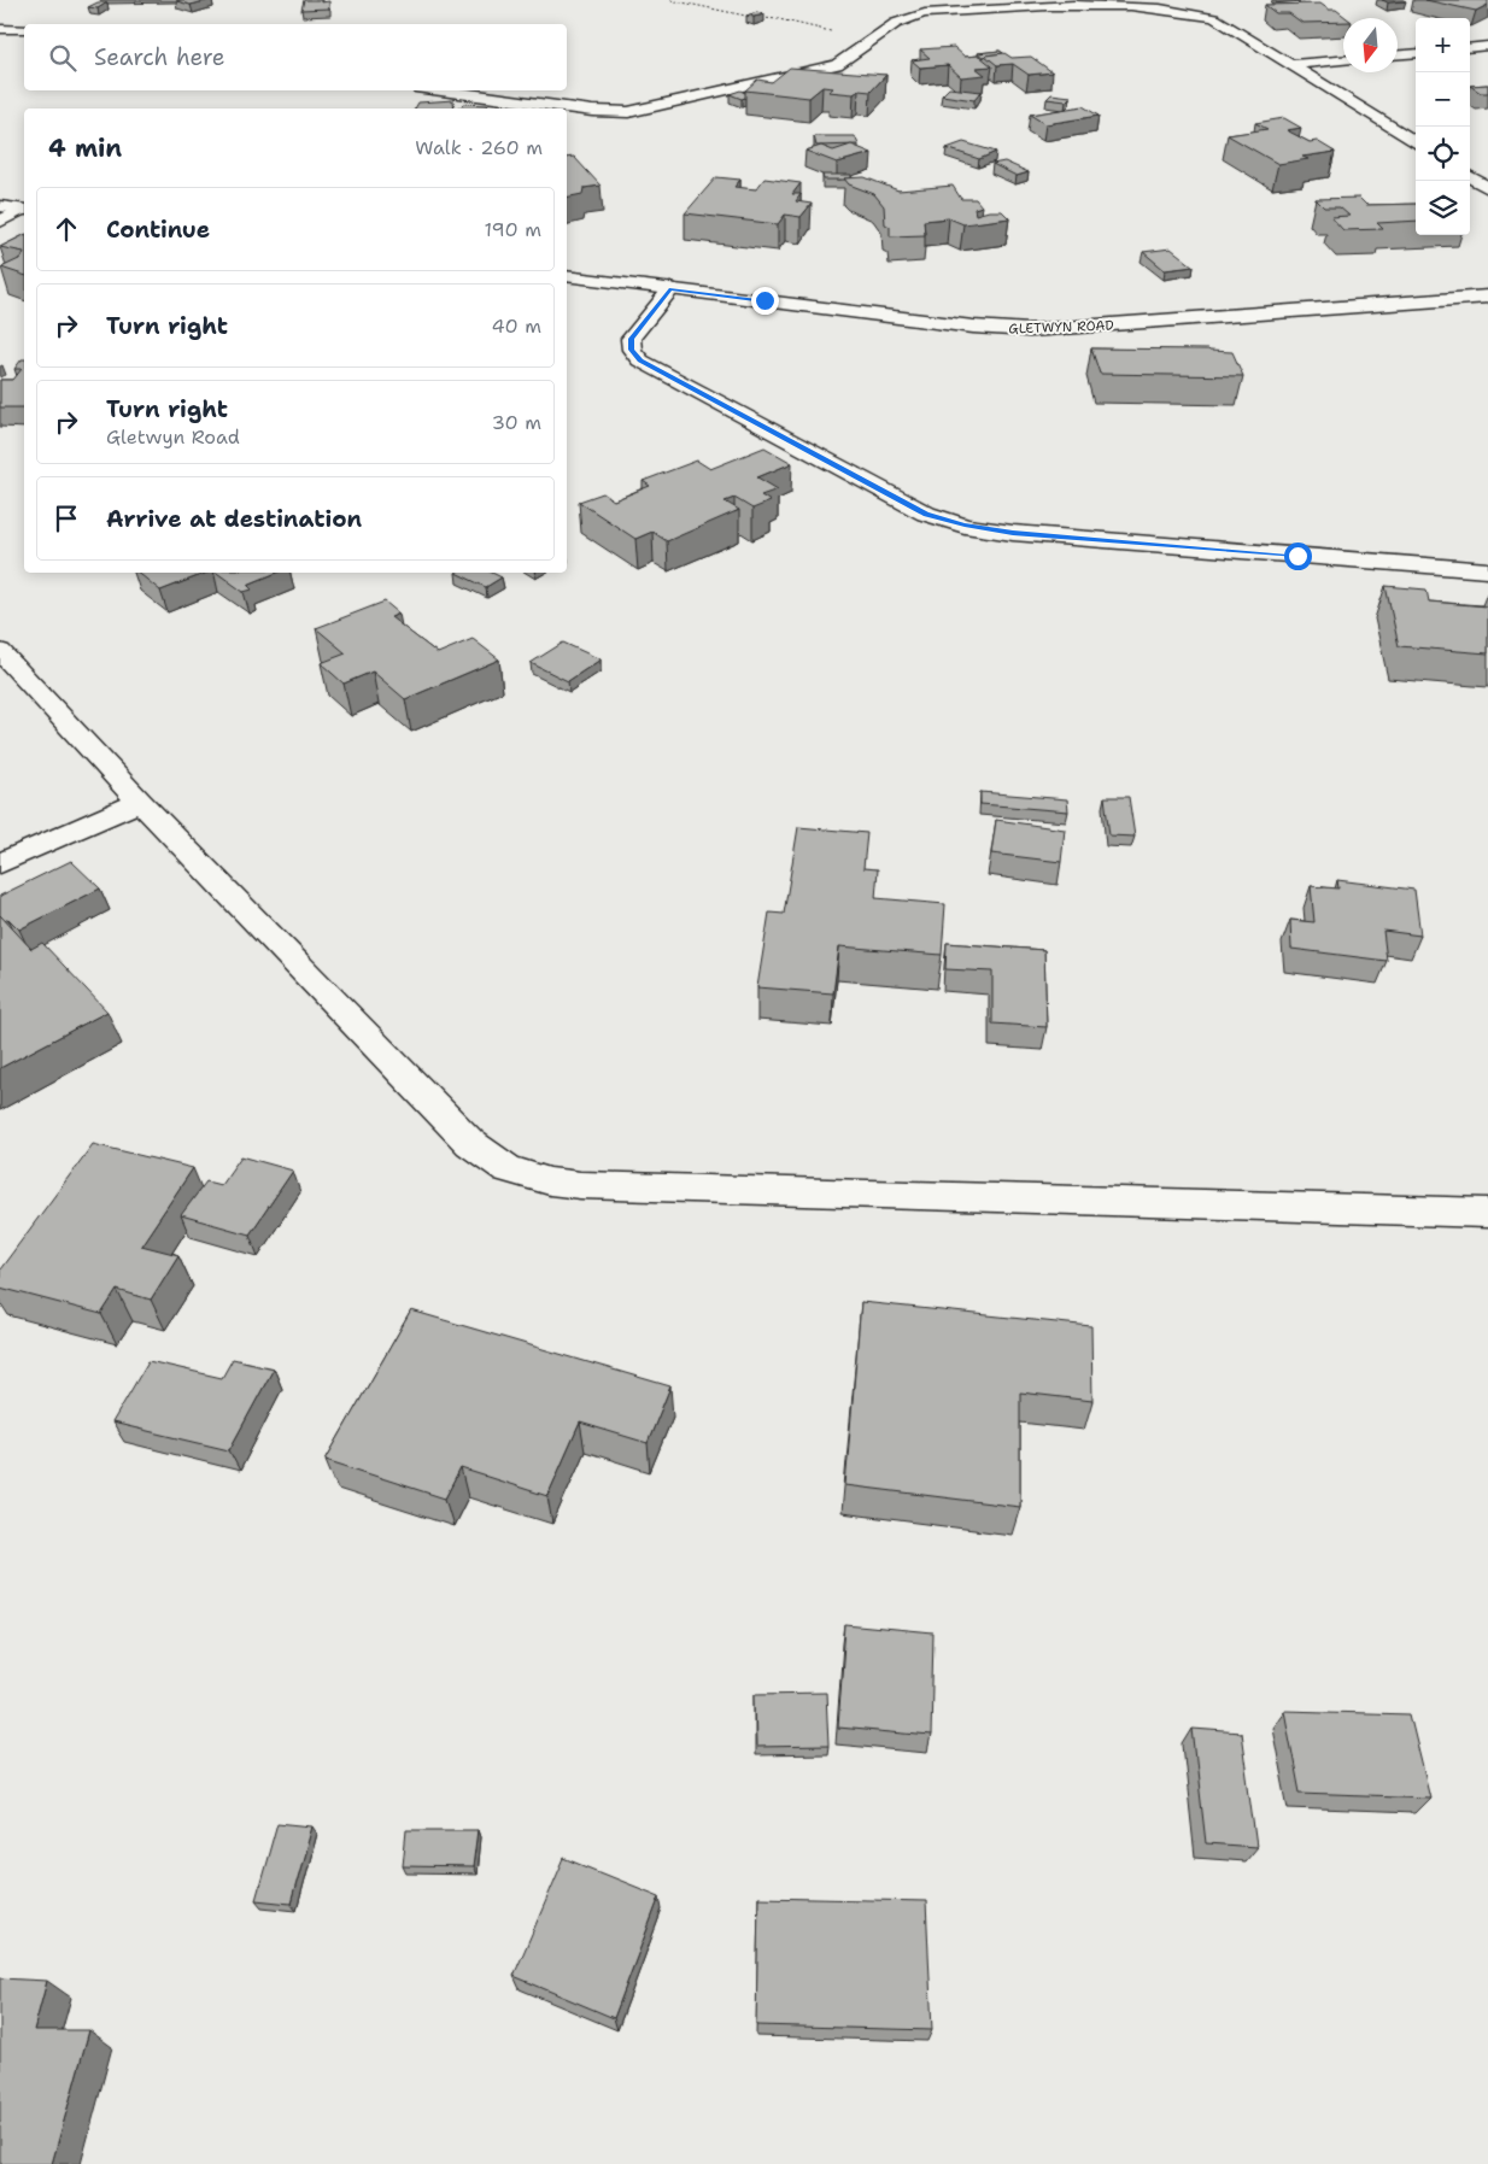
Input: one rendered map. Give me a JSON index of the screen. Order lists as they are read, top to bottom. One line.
{"streets":{"street":["GLETWYN ROAD"]},"north":"bottom","page":{"map_buttons":["+","−"],"search":"Search here","heading":["4 min","Walk · 260 m"],"list":[["Continue","190 m"],["Turn right","40 m"],["Turn right","Gletwyn Road","30 m"],"Arrive at destination"]}}
